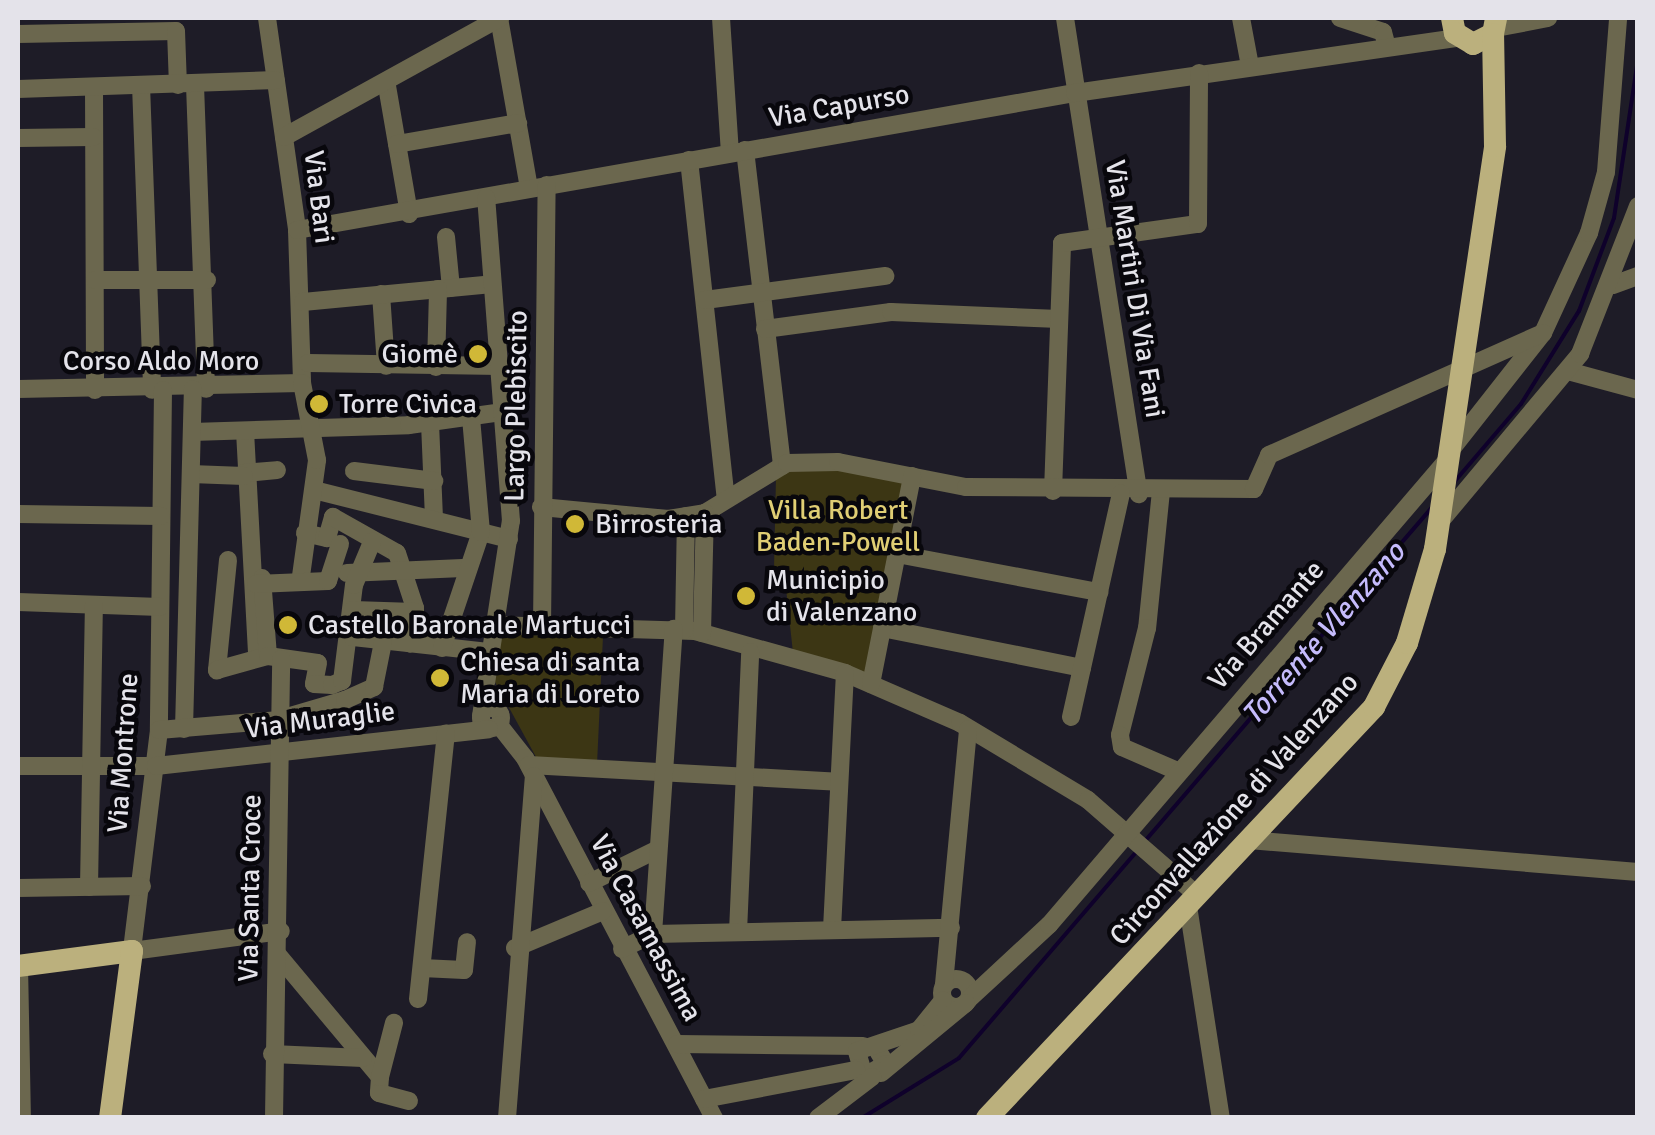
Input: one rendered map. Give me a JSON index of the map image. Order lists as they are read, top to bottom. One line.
{"streets":{"main road":["Via Montrone","Circonvallazione di Valenzano"],"street":["Via Capurso","Via Bari","Via Martiri Di Via Fani","Corso Aldo Moro","Largo Plebiscito","Via Bramante","Via Muraglie","Via Santa Croce","Via Casamassima"]},"crossings":[["Via Capurso","Via Bari"],["Via Capurso","Via Martiri Di Via Fani"],["Via Capurso","Largo Plebiscito"],["Via Capurso","Circonvallazione di Valenzano"],["Via Bari","Corso Aldo Moro"],["Corso Aldo Moro","Via Montrone"],["Largo Plebiscito","Via Muraglie"],["Via Bramante","Circonvallazione di Valenzano"],["Via Muraglie","Via Montrone"],["Via Muraglie","Via Santa Croce"]],"water":["Torrente Vlenzano"],"parks":["Villa Robert Baden-Powell"],"places":["Giomè","Torre Civica","Birrosteria","Municipio di Valenzano","Castello Baronale Martucci","Chiesa di santa Maria di Loreto"]}
